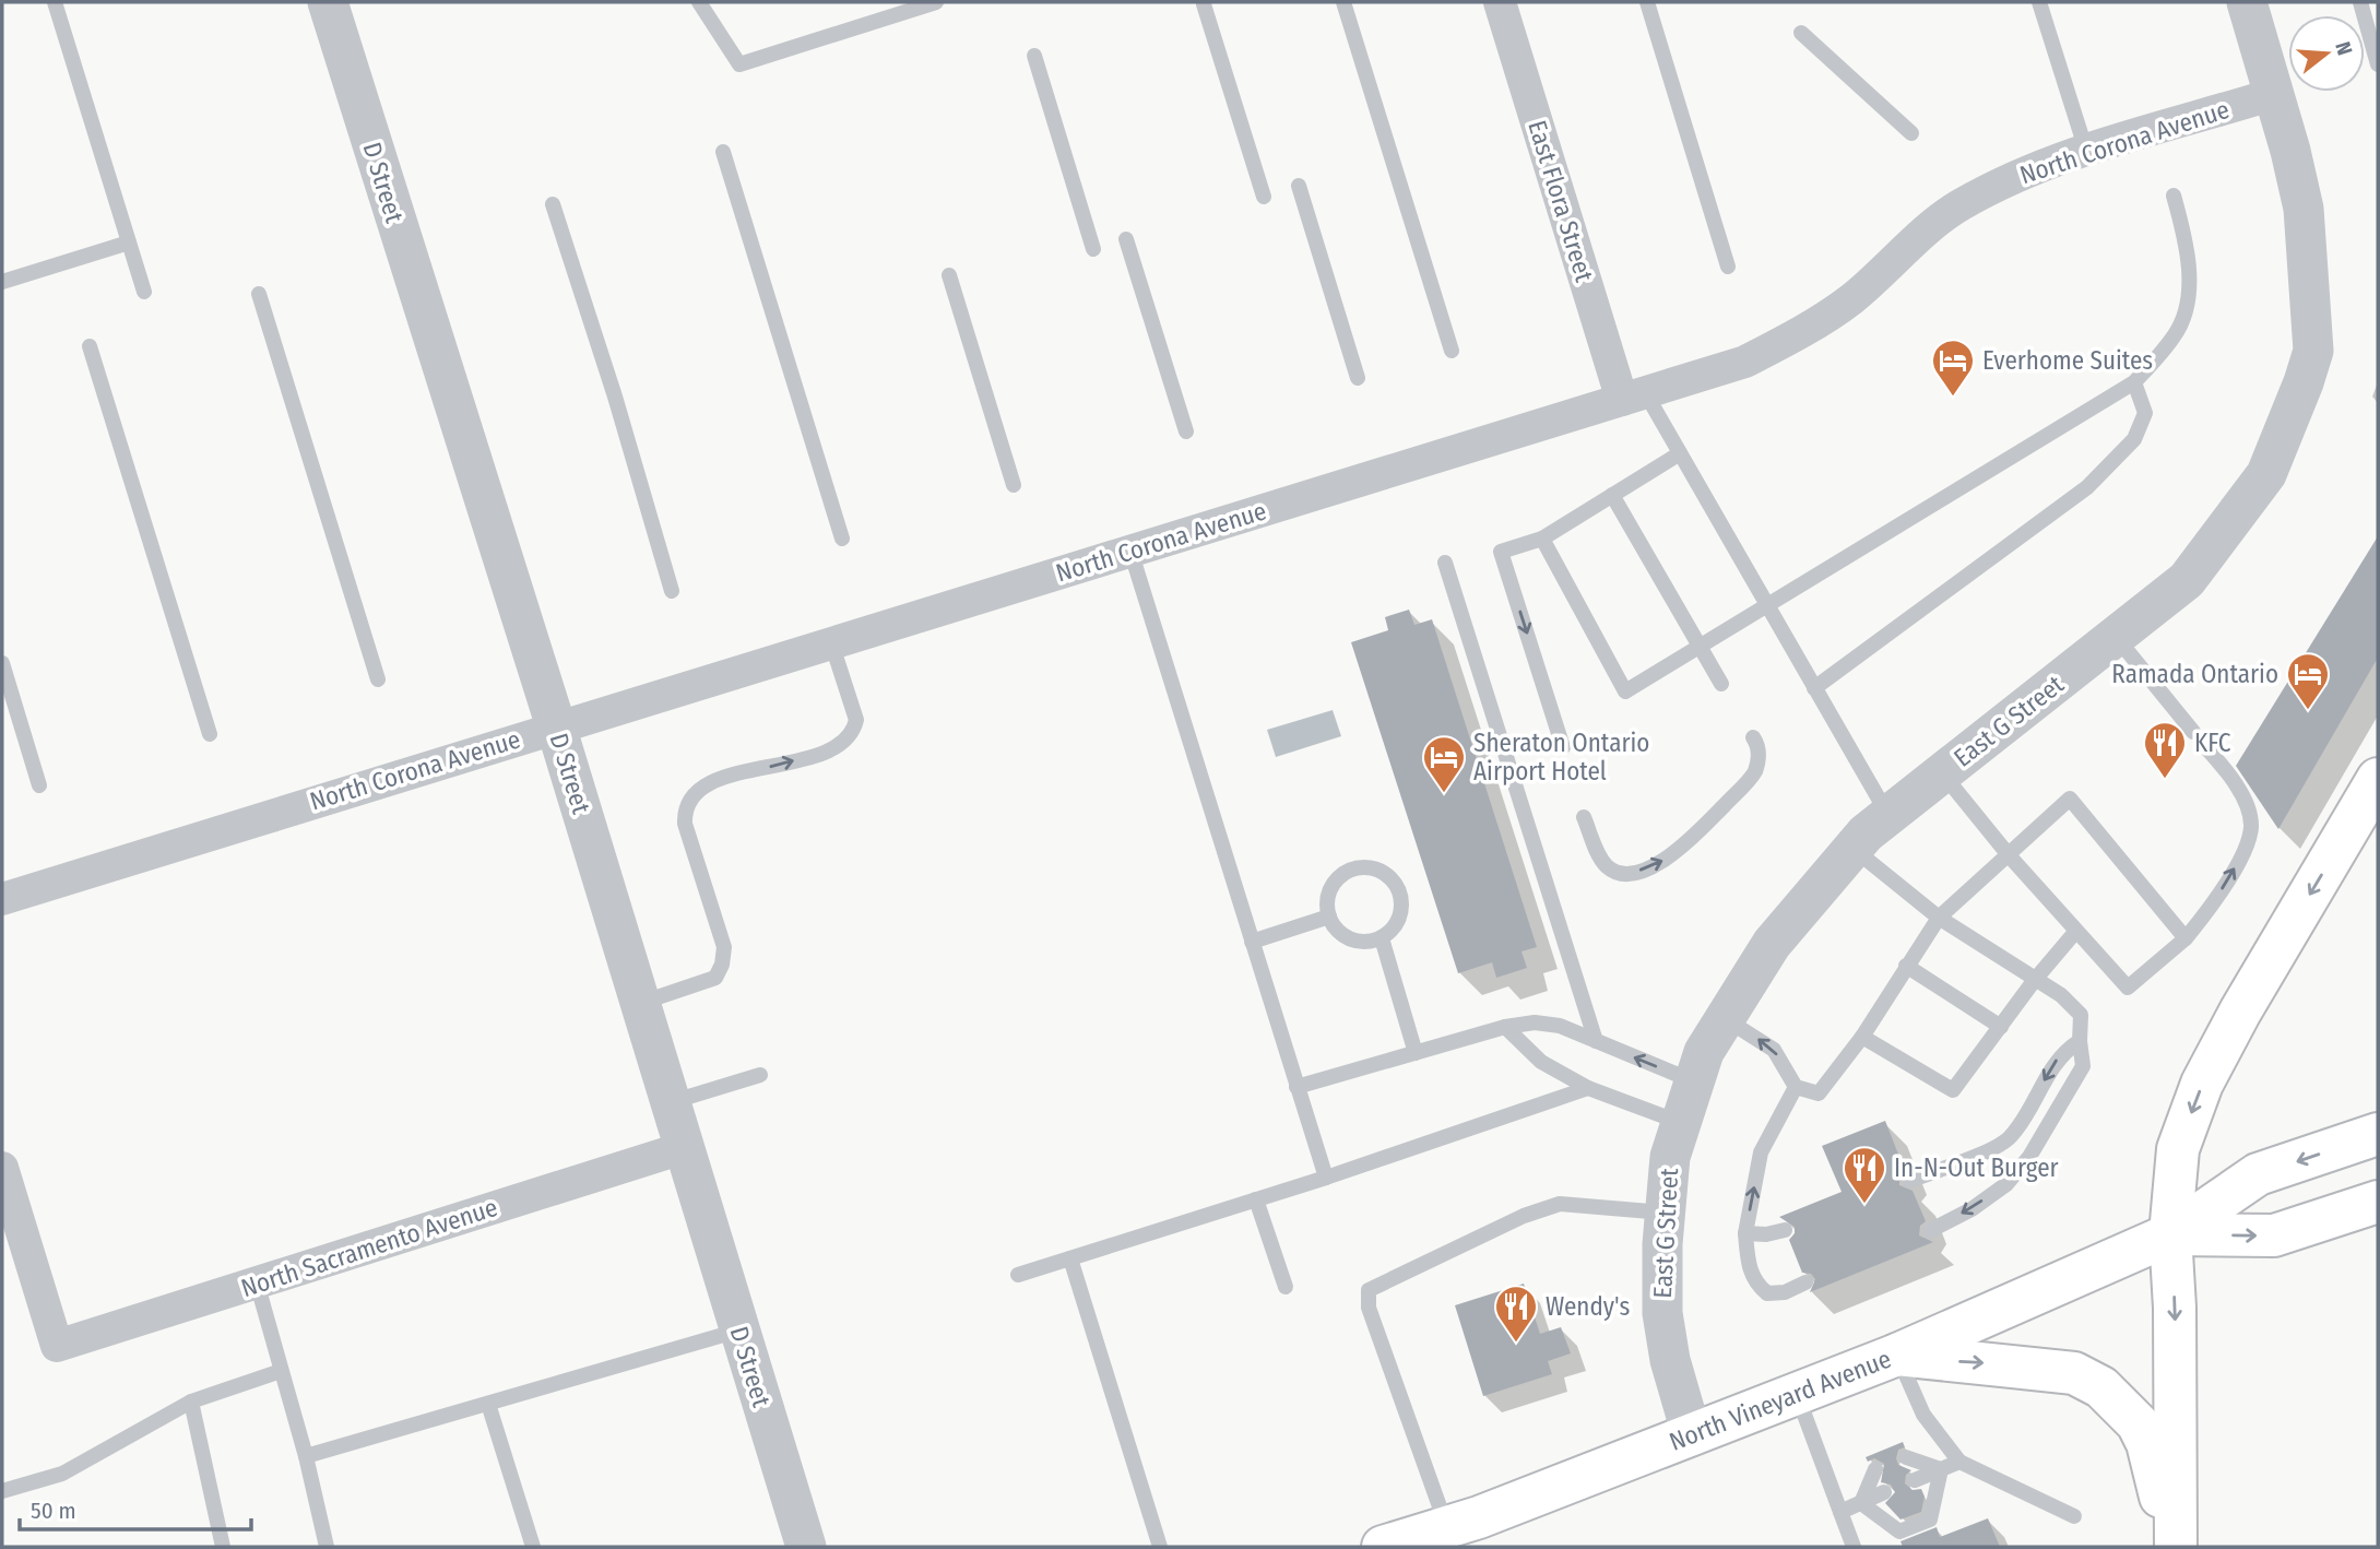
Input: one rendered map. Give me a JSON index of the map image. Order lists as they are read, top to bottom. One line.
{"streets":{"main road":["North Vineyard Avenue"],"street":["North Corona Avenue","D Street","East Flora Street","East G Street","North Sacramento Avenue"]},"crossings":[["North Corona Avenue","D Street"],["North Corona Avenue","East Flora Street"],["North Corona Avenue","East G Street"],["D Street","North Sacramento Avenue"],["East G Street","North Vineyard Avenue"]],"places":{"hotel":["Everhome Suites","Ramada Ontario","Sheraton Ontario Airport Hotel"],"restaurant":["KFC","In-N-Out Burger","Wendy's"]},"scale_bar":"50 m","north":"right"}
